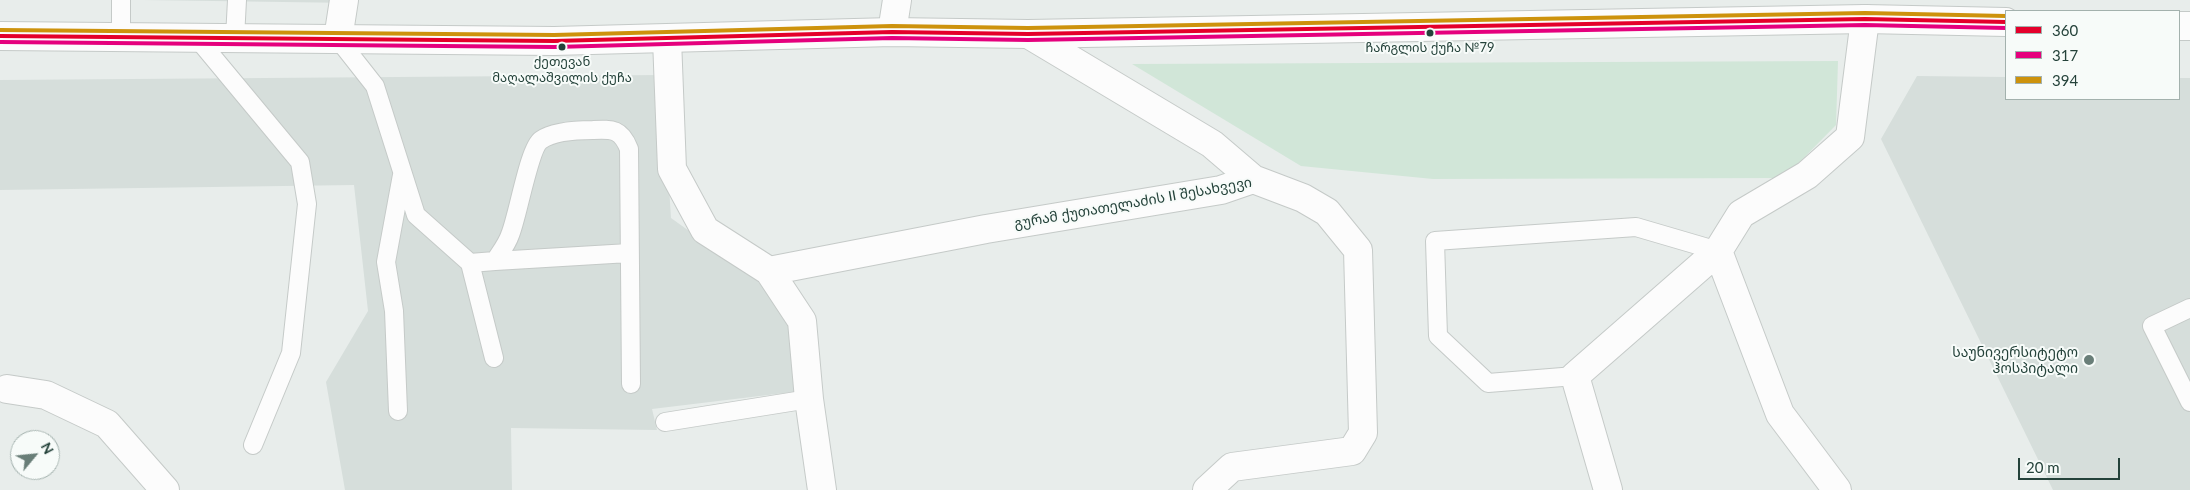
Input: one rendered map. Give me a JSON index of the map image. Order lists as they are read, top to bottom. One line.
{"streets":{"street":["გურამ ქუთათელაძის II შესახვევი"]},"places":["ჩარგლის ქუჩა №79","ქეთევან მაღალაშვილის ქუჩა","საუნივერსიტეტო ჰოსპიტალი"],"lines":["transit line 394","transit line 360","transit line 317"],"legend":["360","317","394"],"scale_bar":"20 m","north":"top right"}
